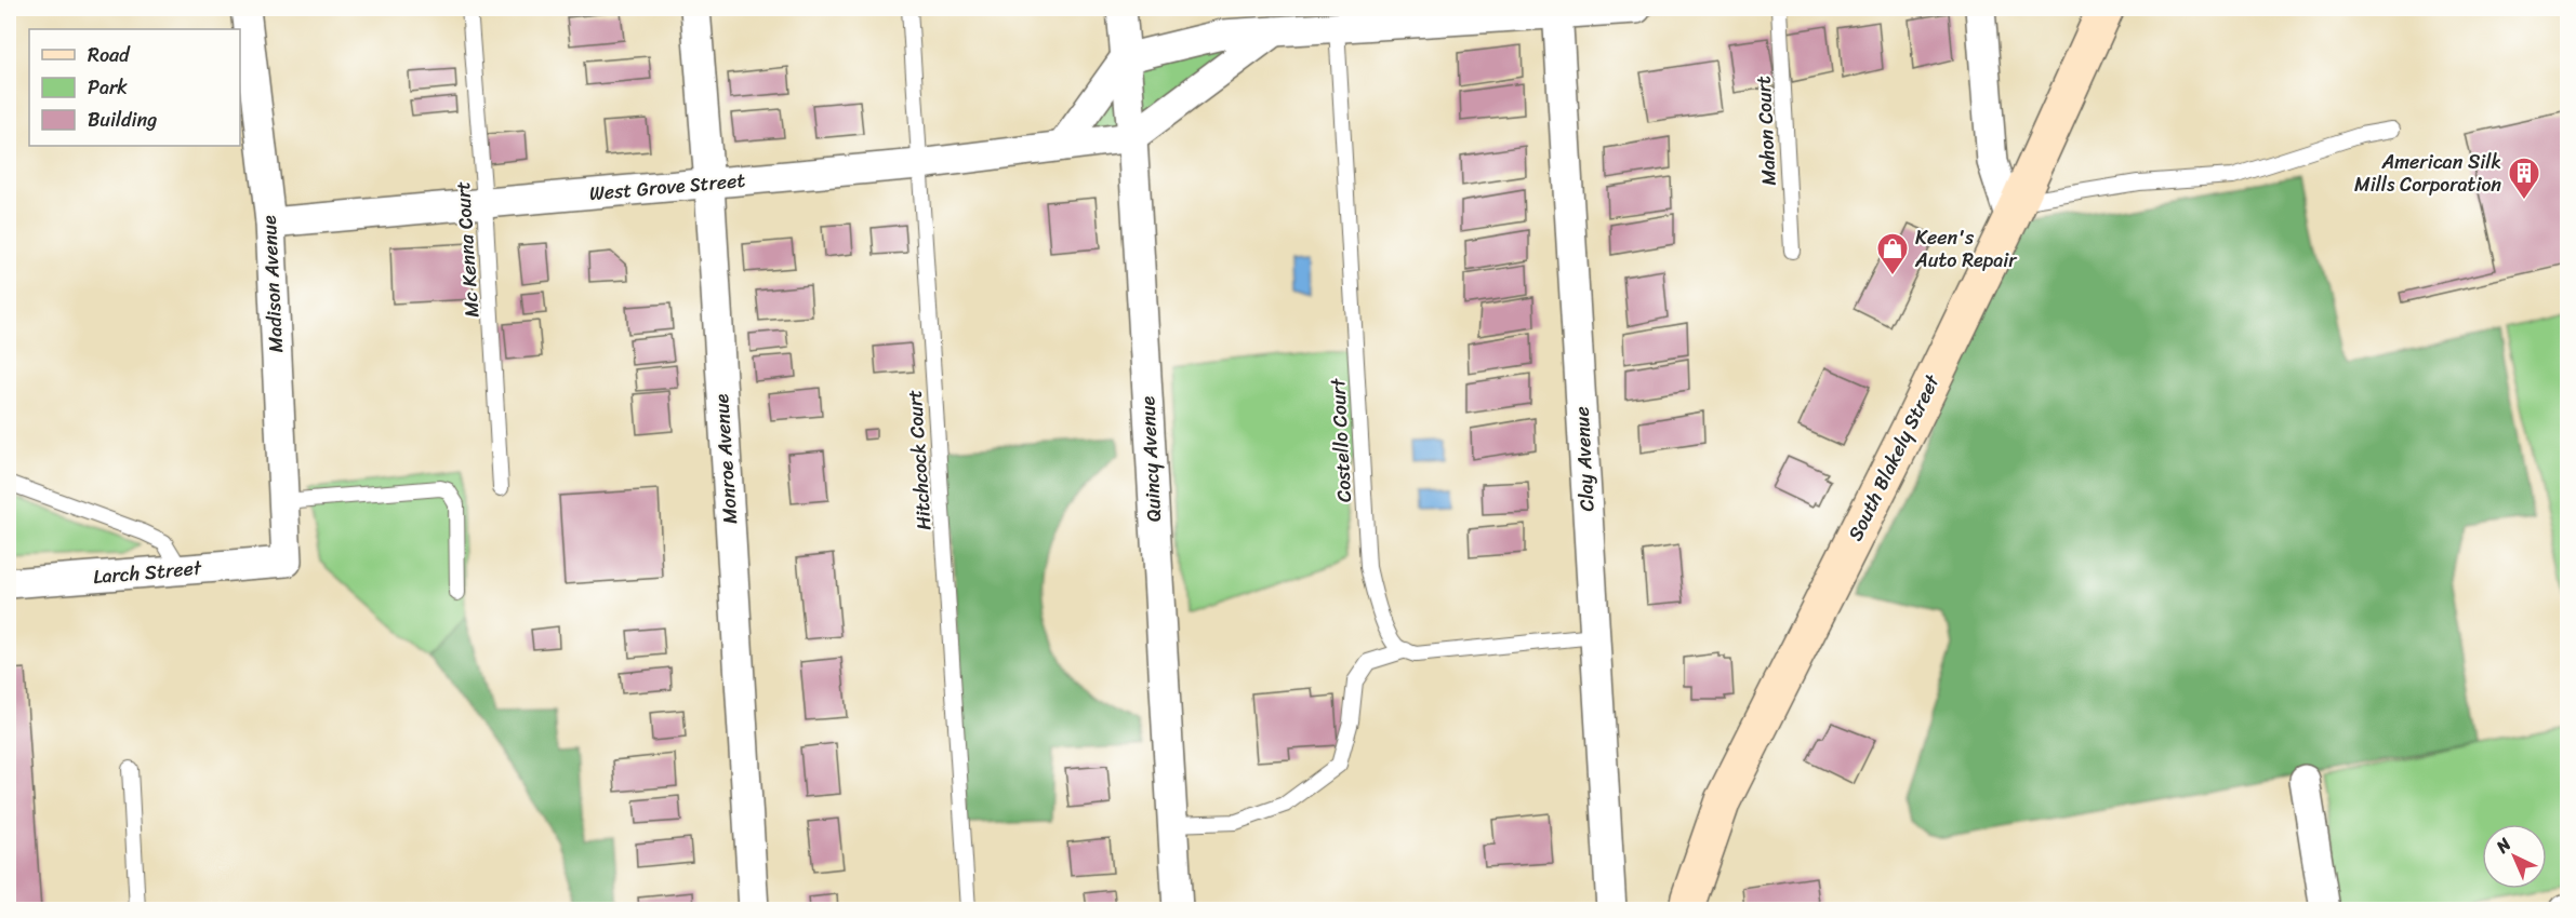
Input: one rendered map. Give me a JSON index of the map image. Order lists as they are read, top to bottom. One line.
{"streets":{"main road":["South Blakely Street"],"street":["West Grove Street","Madison Avenue","Monroe Avenue","Quincy Avenue","Clay Avenue","Larch Street"],"lane":["Mahon Court","Mc Kenna Court","Costello Court","Hitchcock Court"]},"crossings":[["West Grove Street","Mc Kenna Court"],["West Grove Street","Madison Avenue"],["West Grove Street","Monroe Avenue"],["West Grove Street","Quincy Avenue"],["West Grove Street","Hitchcock Court"],["Madison Avenue","Larch Street"]],"places":{"building":["American Silk Mills Corporation"],"shop":["Keen's Auto Repair"]},"legend":["Road","Park","Building"],"north":"top left"}
